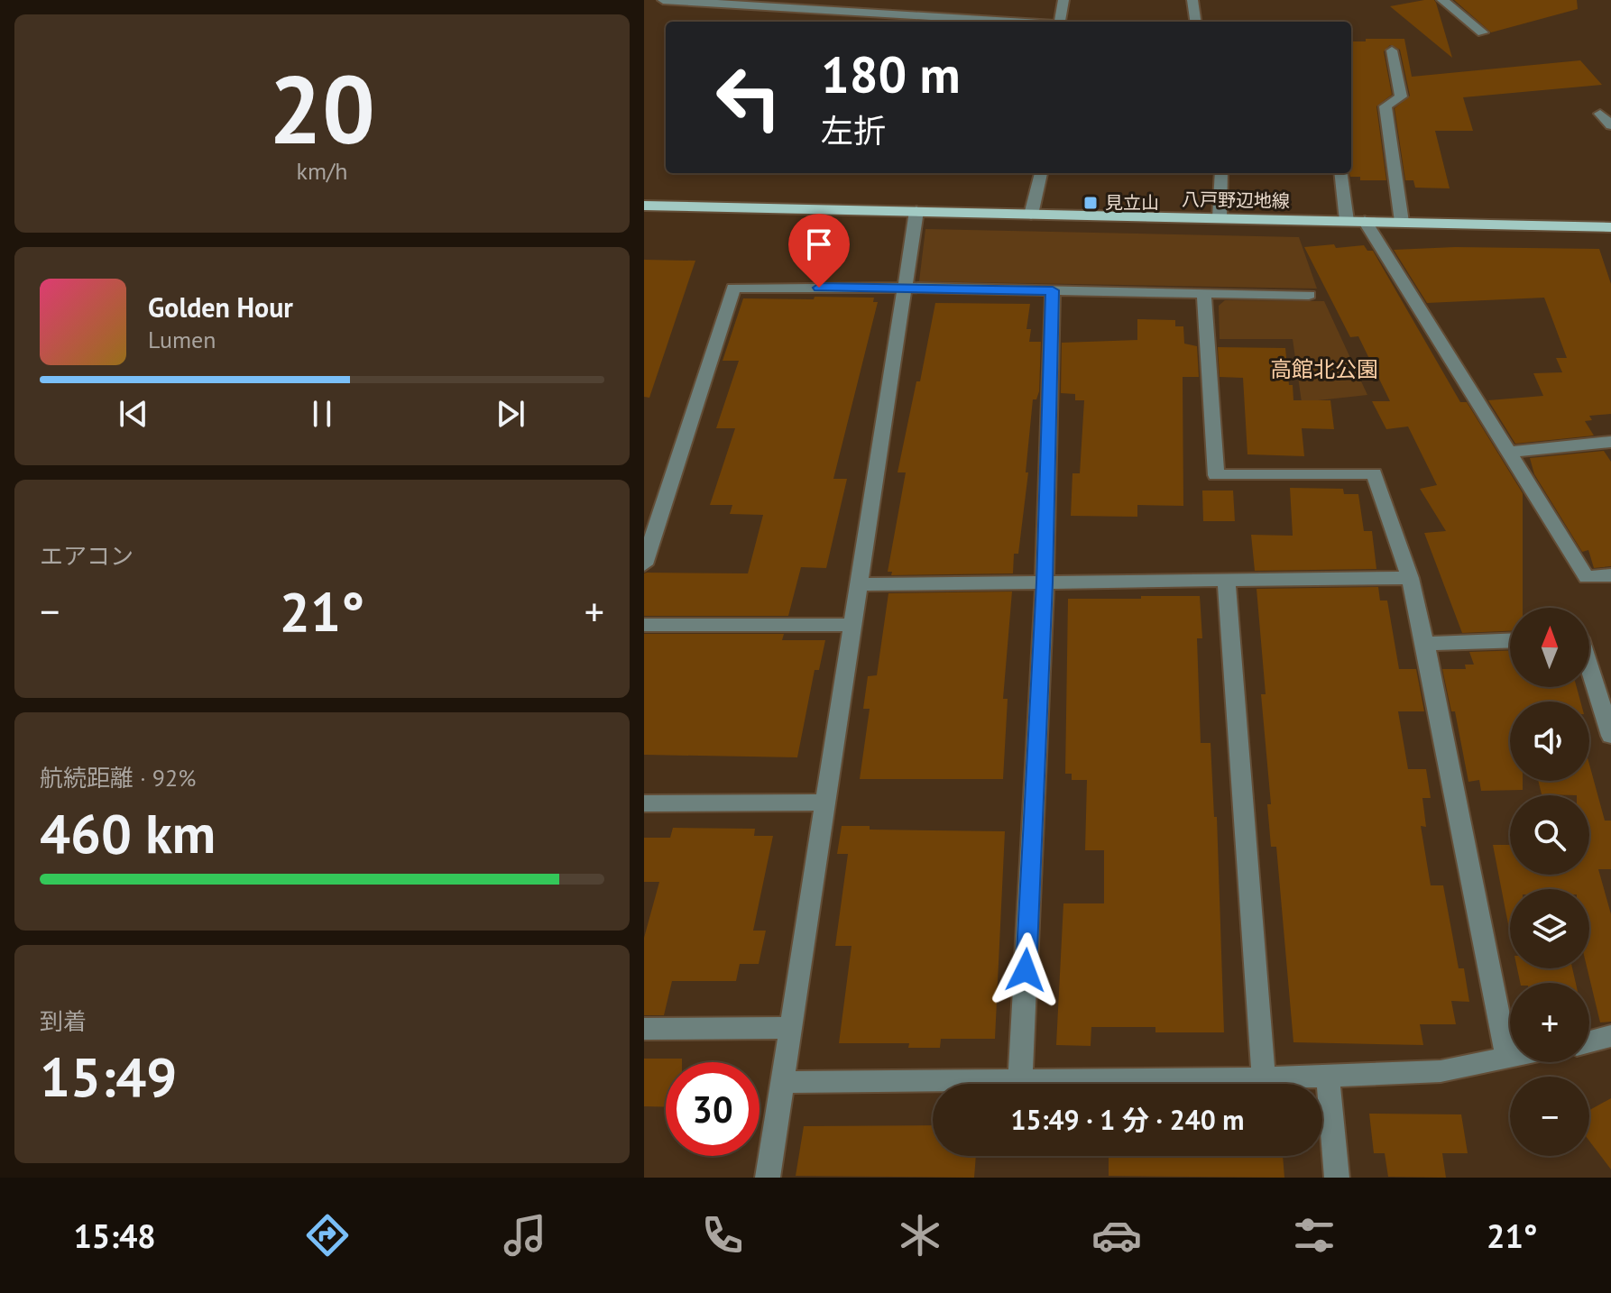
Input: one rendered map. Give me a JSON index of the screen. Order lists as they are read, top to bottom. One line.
{"streets":{"main road":["八戸野辺地線"]},"parks":["高館北公園"],"places":{"transit":["見立山"]},"north":"top","page":{"tile":[["20","km/h"],"エアコン",["航続距離 · 92%","460 km"],["到着","15:49"]],"turn":["180 m","左折"],"song":["Golden Hour","Lumen"],"heat":["−","21°","+"],"map_buttons":["+","−"],"limit":"30","trip":"15:49 · 1 分 · 240 m","tabs":["15:48","21°"]}}
